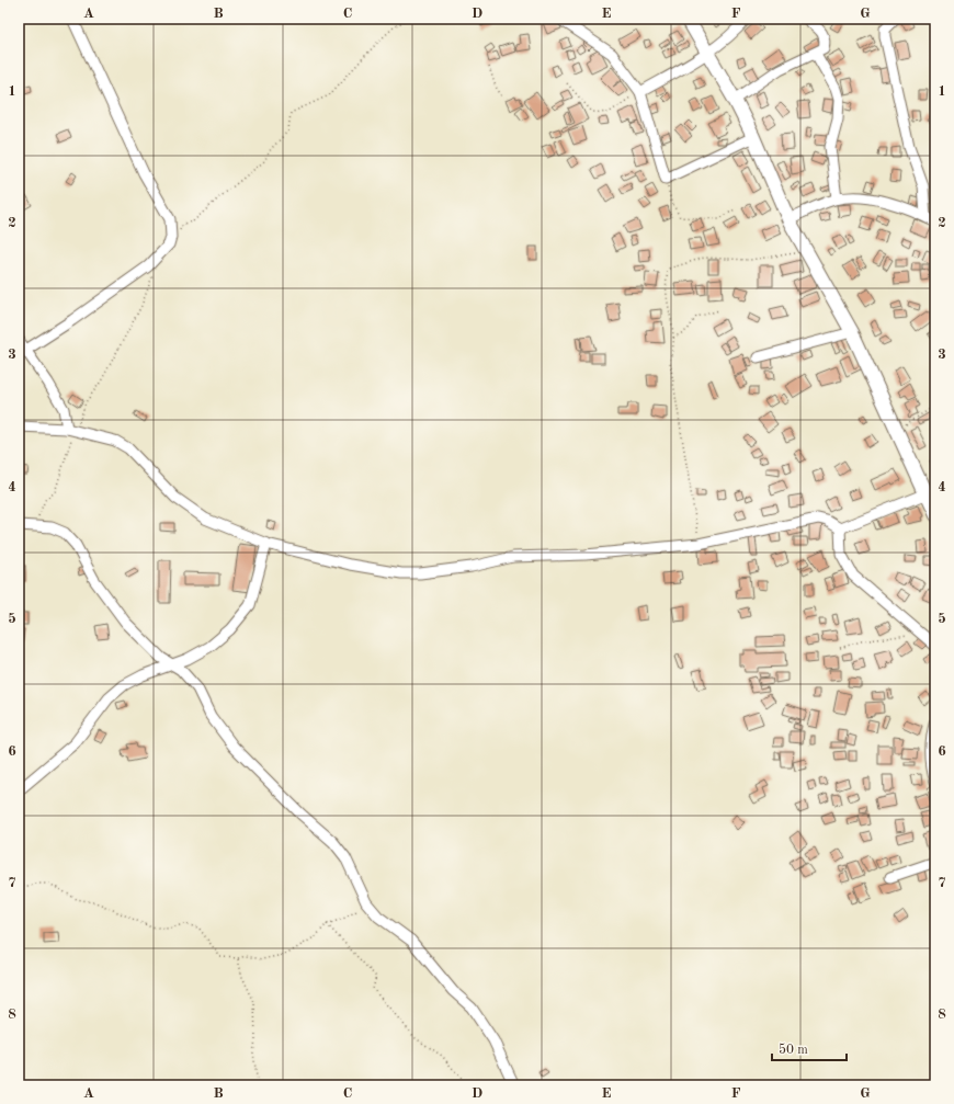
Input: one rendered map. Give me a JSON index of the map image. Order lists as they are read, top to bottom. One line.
{"scale_bar":"50 m","grid":{"columns":["A","B","C","D","E","F","G"],"rows":["1","2","3","4","5","6","7","8"]}}
